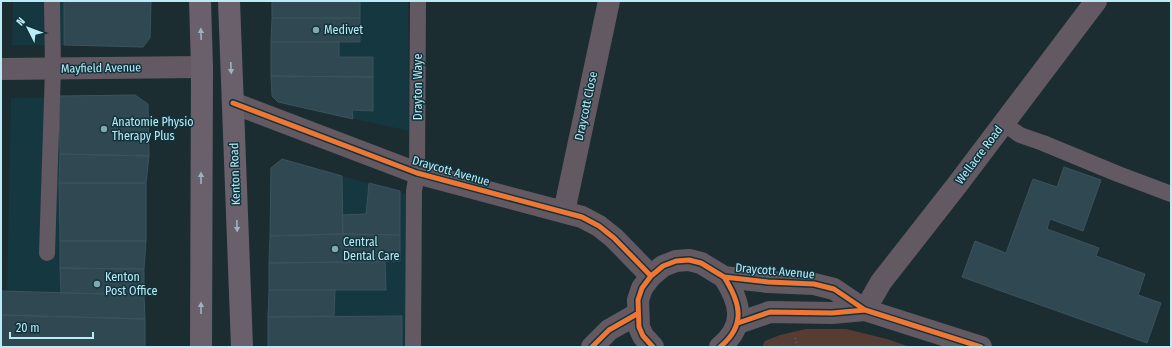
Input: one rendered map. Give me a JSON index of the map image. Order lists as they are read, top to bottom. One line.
{"streets":{"main road":["Kenton Road"],"street":["Mayfield Avenue","Draycott Close","Wellacre Road","Draycott Avenue"],"lane":["Drayton Waye"]},"crossings":[["Drayton Waye","Draycott Avenue"],["Draycott Close","Draycott Avenue"],["Wellacre Road","Draycott Avenue"],["Draycott Avenue","Kenton Road"]],"places":["Medivet","Anatomie Physio Therapy Plus","Central Dental Care","Kenton Post Office"],"scale_bar":"20 m","north":"top left"}
